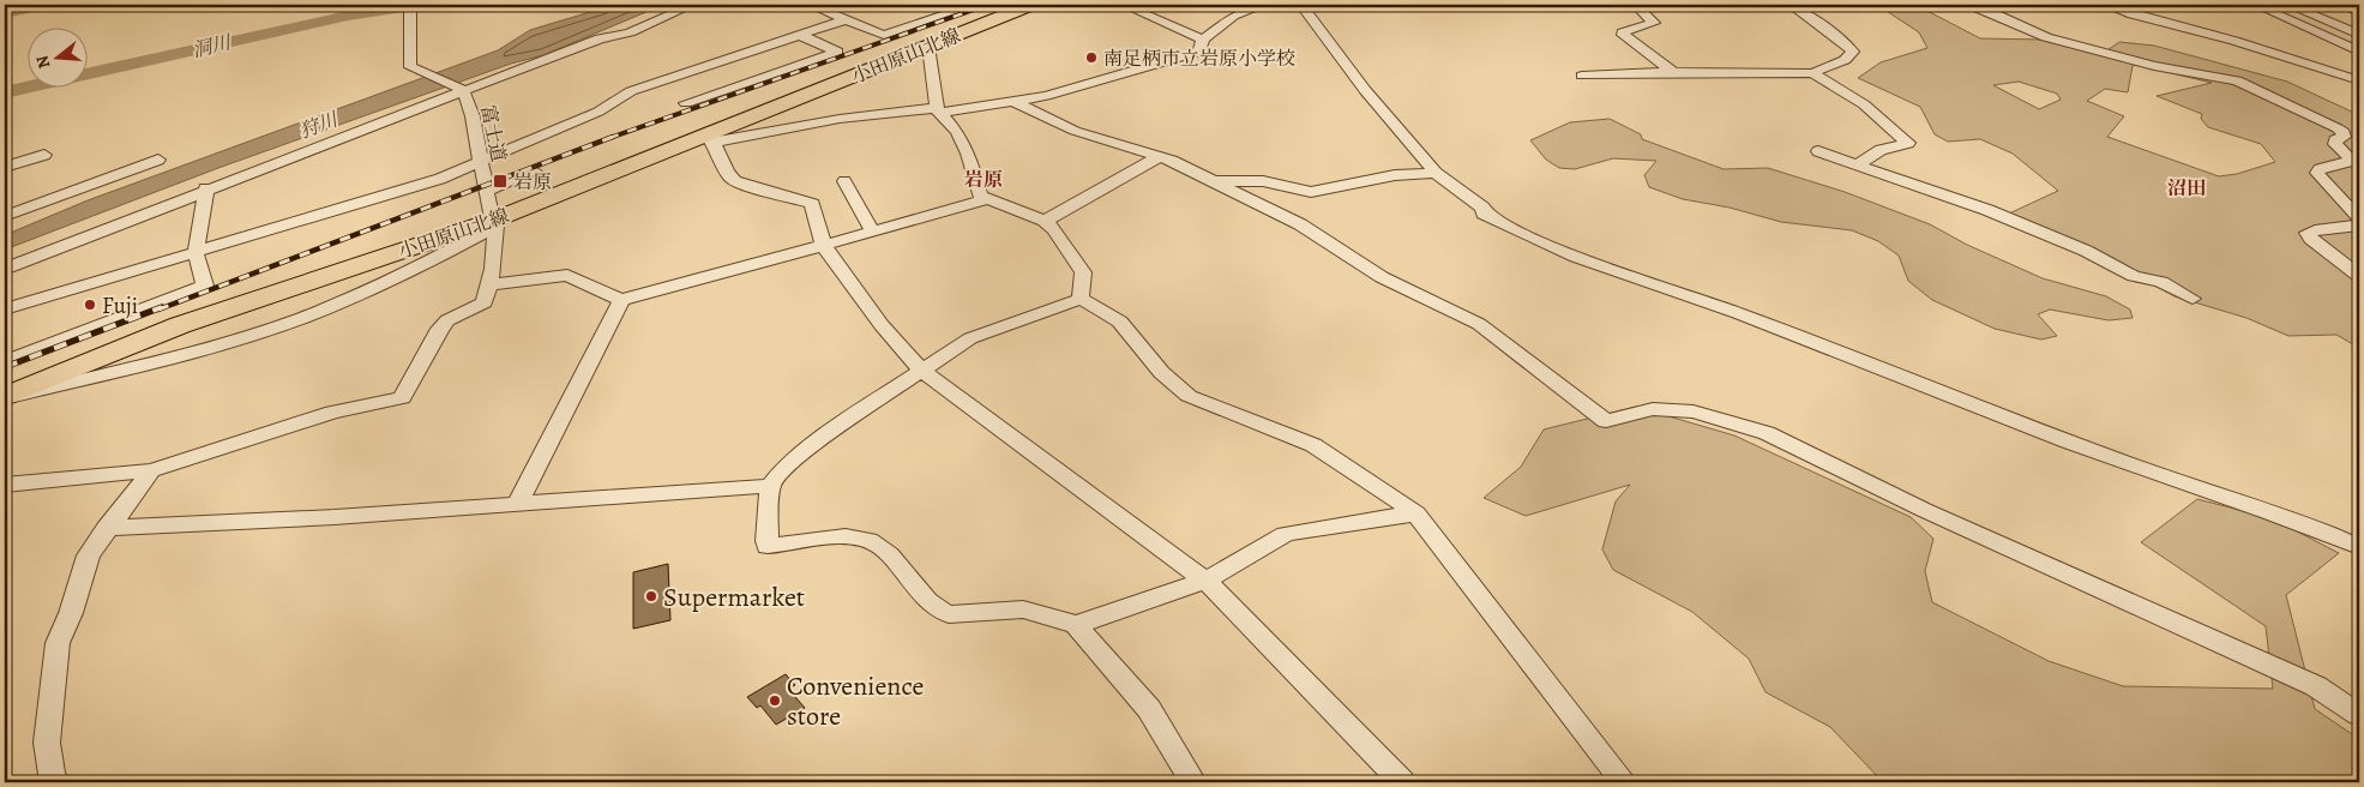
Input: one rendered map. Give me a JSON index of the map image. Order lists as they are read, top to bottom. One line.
{"streets":{"main road":["小田原山北線"],"street":["富士道"]},"crossings":[["小田原山北線","富士道"]],"districts":["岩原","沼田"],"water":["洞川","狩川"],"places":{"other":["南足柄市立岩原小学校","Fuji","Supermarket","Convenience store"],"transit":["岩原"]},"north":"left"}
